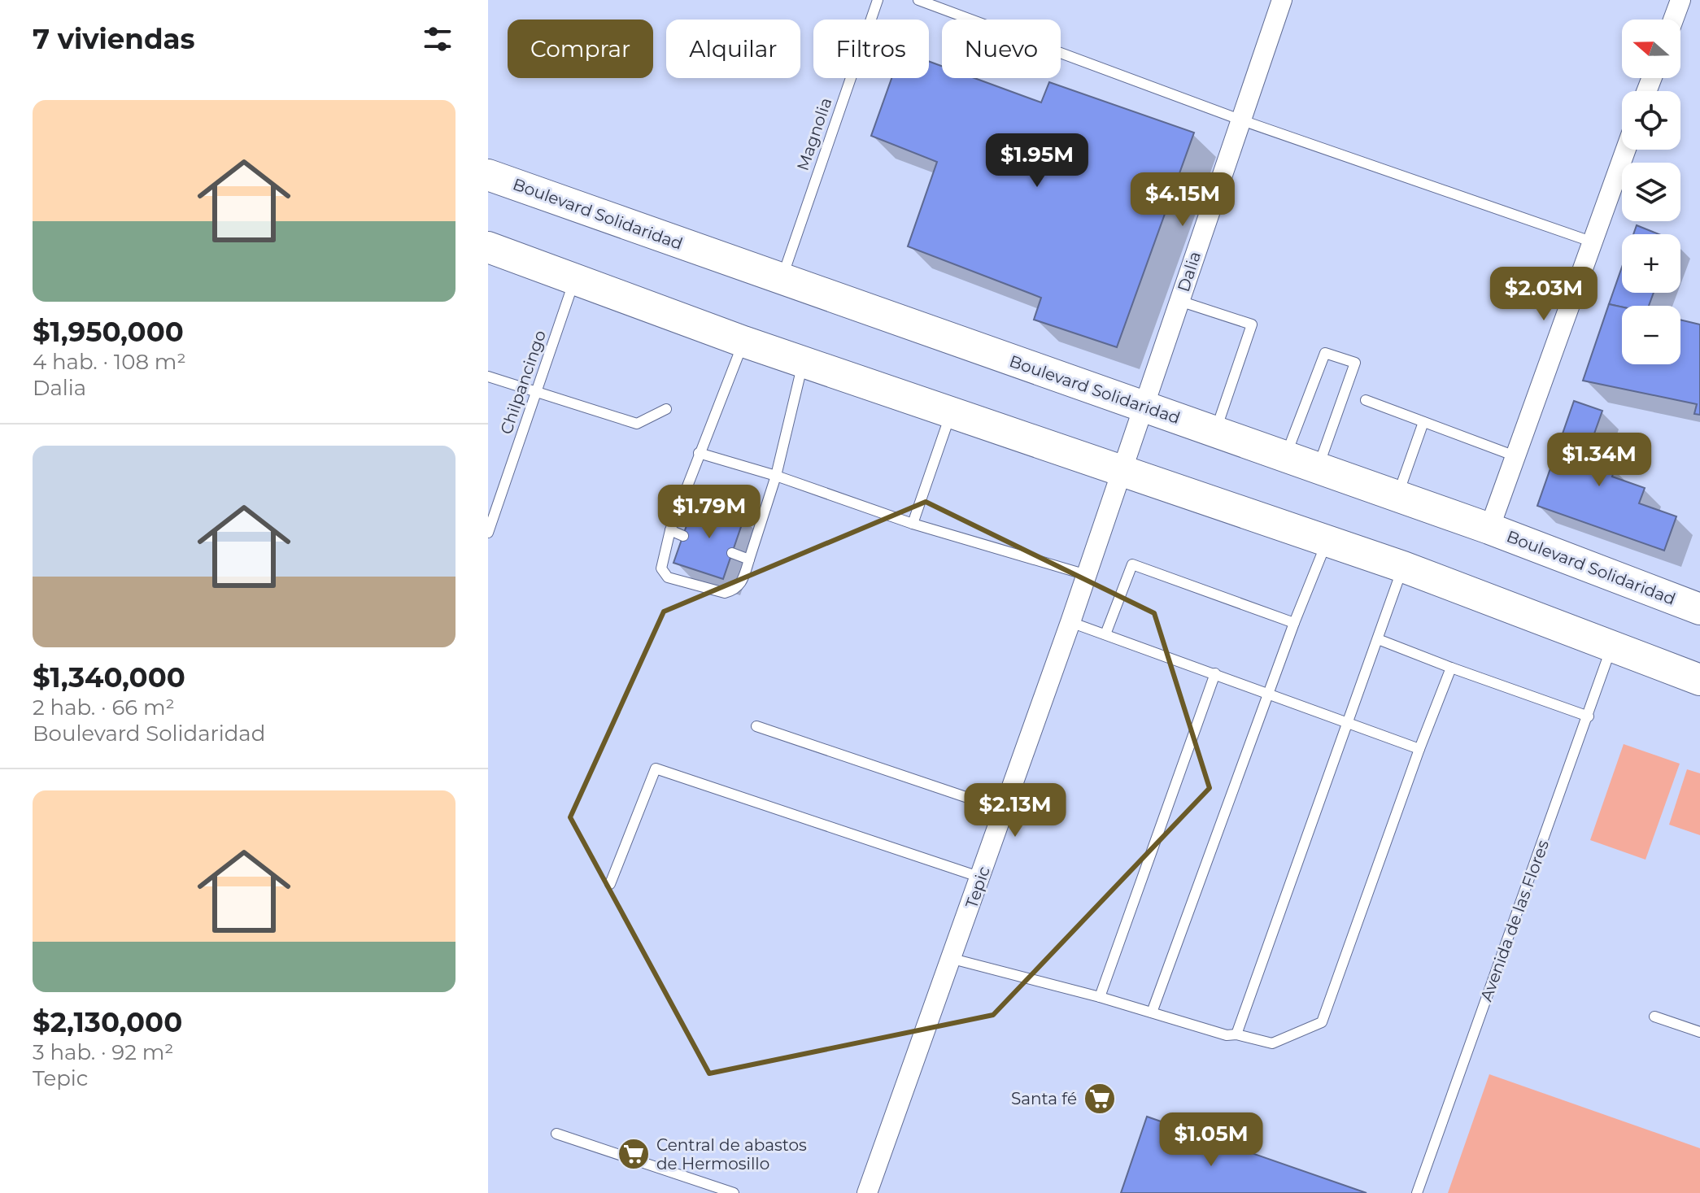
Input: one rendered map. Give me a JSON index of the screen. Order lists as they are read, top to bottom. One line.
{"streets":{"main road":["Boulevard Solidaridad"],"street":["Dalia","Tepic"],"lane":["Magnolia","Chilpancingo","Avenida de las Flores"]},"crossings":[["Magnolia","Boulevard Solidaridad"],["Boulevard Solidaridad","Dalia"],["Dalia","Tepic"]],"places":{"supermarket":["Santa fé","Central de abastos de Hermosillo"]},"north":"left","page":{"heading":"7 viviendas","map_buttons":["+","−"],"chip":["Comprar","Alquilar","Filtros","Nuevo"],"list":[{"name":"$1,950,000","note":"4 hab. · 108 m² · Dalia"},{"name":"$1,340,000","note":"2 hab. · 66 m² · Boulevard Solidaridad"},{"name":"$2,130,000","note":"3 hab. · 92 m² · Tepic"}],"price":["$1.95M","$4.15M","$2.03M","$1.34M","$1.79M","$2.13M","$1.05M"]}}
